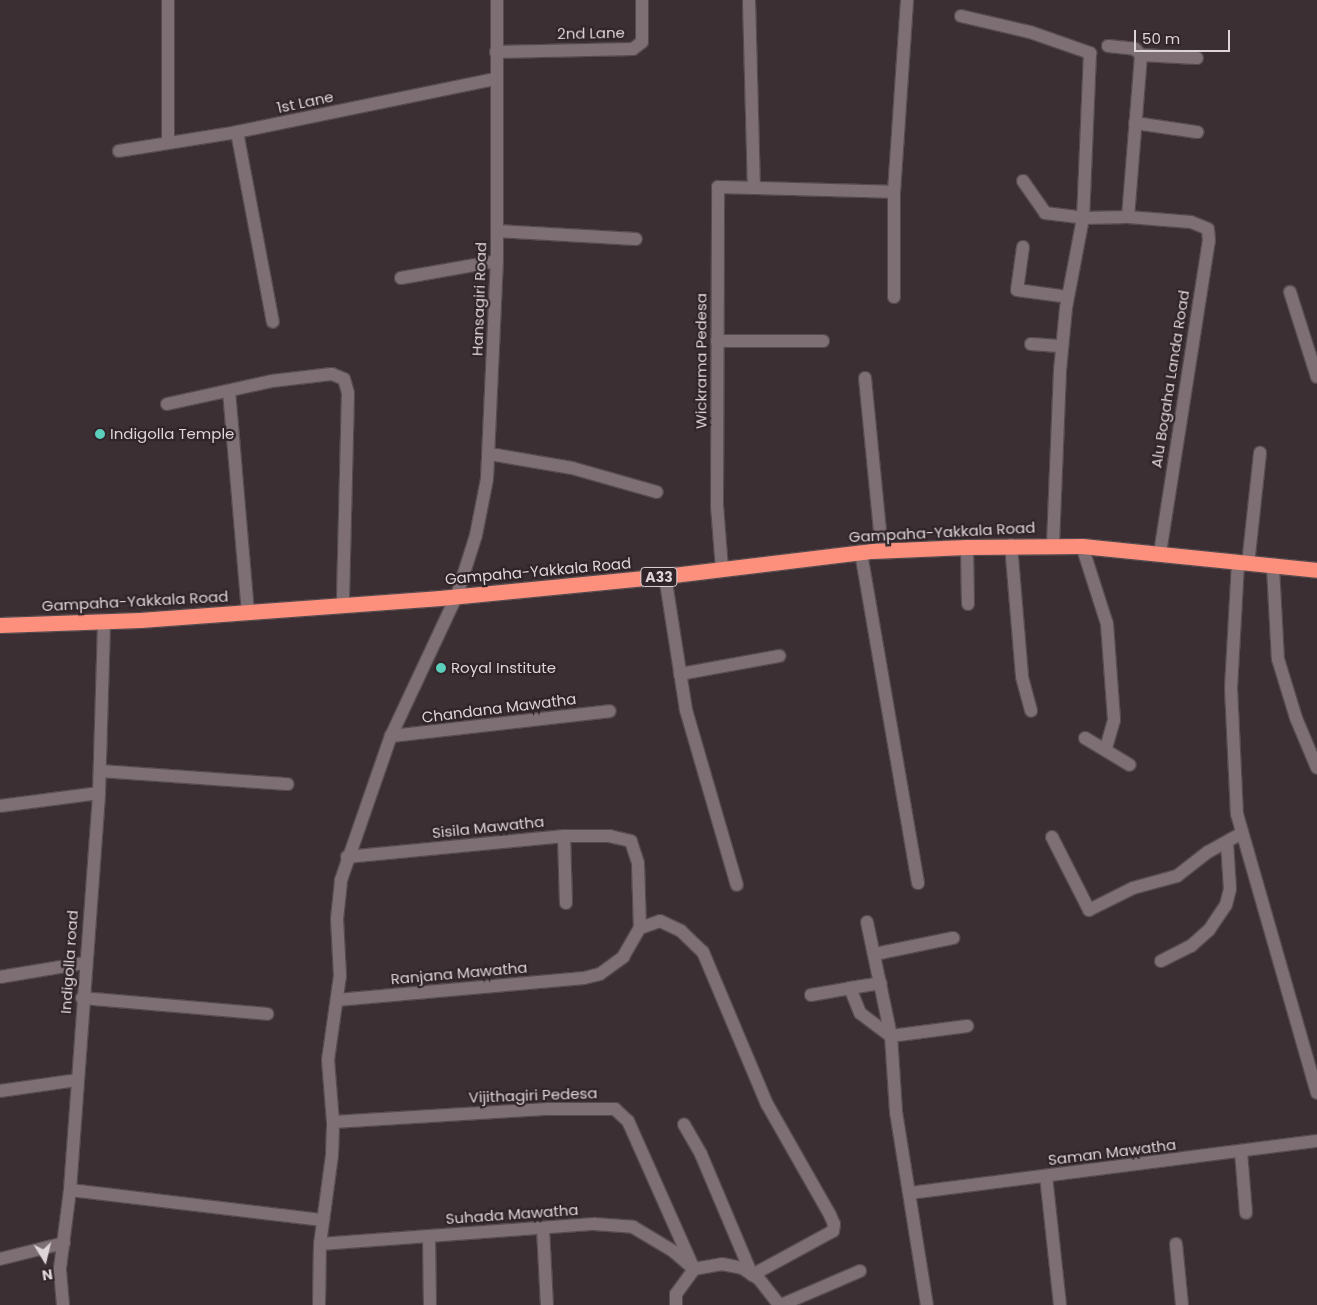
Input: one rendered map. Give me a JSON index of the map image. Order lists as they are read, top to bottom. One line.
{"streets":{"highway":["Gampaha-Yakkala Road","A33"],"street":["2nd Lane","1st Lane","Hansagiri Road","Wickrama Pedesa","Alu Bogaha Landa Road","Chandana Mawatha","Sisila Mawatha","Indigolla road","Ranjana Mawatha","Vijithagiri Pedesa","Saman Mawatha","Suhada Mawatha"]},"crossings":[["2nd Lane","Hansagiri Road"],["1st Lane","Hansagiri Road"],["Hansagiri Road","Gampaha-Yakkala Road"],["Hansagiri Road","Chandana Mawatha"],["Hansagiri Road","Sisila Mawatha"],["Hansagiri Road","Ranjana Mawatha"],["Hansagiri Road","Vijithagiri Pedesa"],["Hansagiri Road","Suhada Mawatha"],["Wickrama Pedesa","Gampaha-Yakkala Road"],["Alu Bogaha Landa Road","Gampaha-Yakkala Road"],["Gampaha-Yakkala Road","Indigolla road"],["Sisila Mawatha","Ranjana Mawatha"],["Vijithagiri Pedesa","Suhada Mawatha"]],"places":["Indigolla Temple","Royal Institute"],"scale_bar":"50 m","north":"bottom"}
